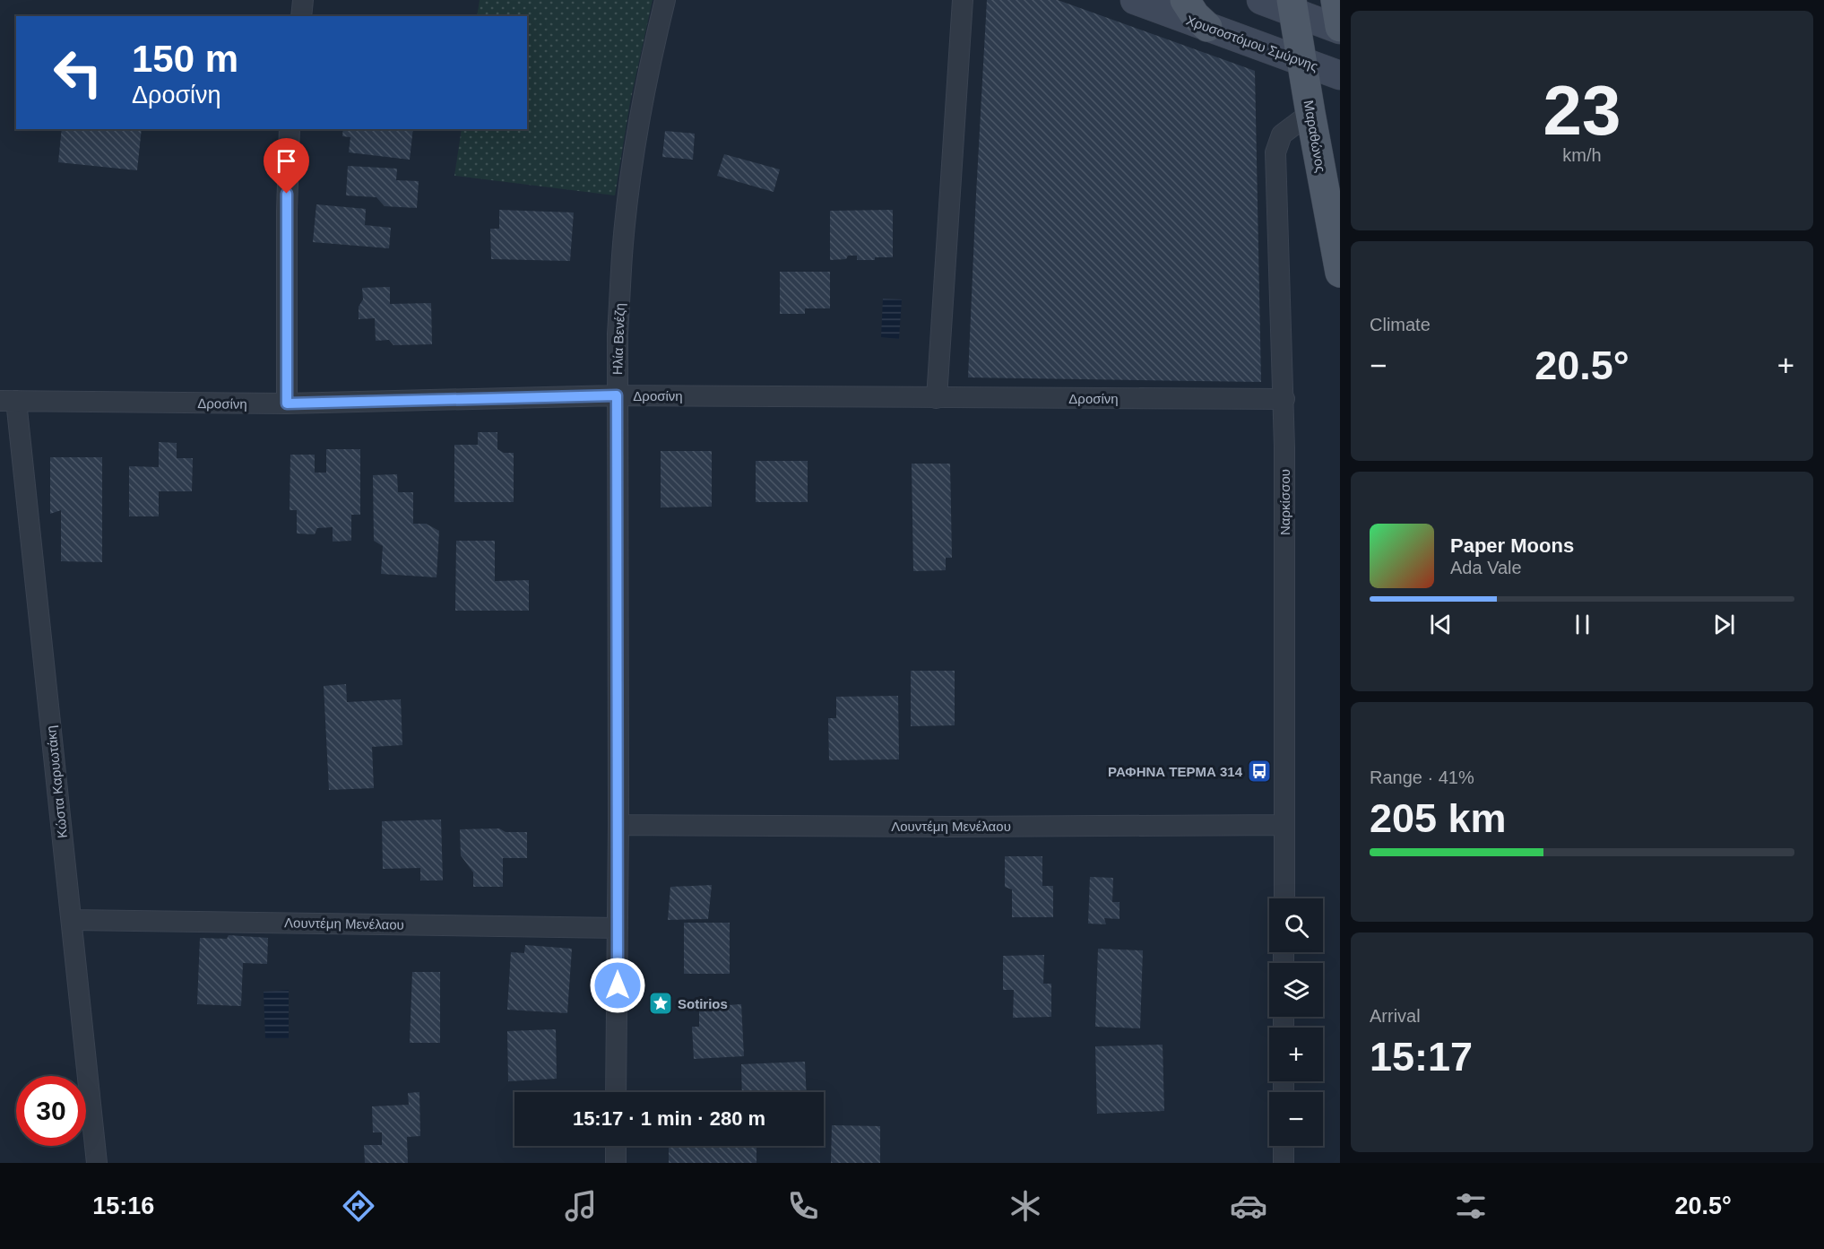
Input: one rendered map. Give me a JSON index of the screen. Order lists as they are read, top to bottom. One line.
{"streets":{"main road":["Μαραθώνος"],"street":["Χρυσοστόμου Σμύρνης","Ηλία Βενέζη","Δροσίνη","Ναρκίσσου","Κώστα Καρυωτάκη","Λουντέμη Μενέλαου"]},"crossings":[["Χρυσοστόμου Σμύρνης","Μαραθώνος"],["Μαραθώνος","Ναρκίσσου"],["Ηλία Βενέζη","Δροσίνη"],["Ηλία Βενέζη","Λουντέμη Μενέλαου"],["Δροσίνη","Ναρκίσσου"],["Δροσίνη","Κώστα Καρυωτάκη"],["Ναρκίσσου","Λουντέμη Μενέλαου"],["Κώστα Καρυωτάκη","Λουντέμη Μενέλαου"]],"places":{"bus stop":["ΡΑΦΗΝΑ ΤΕΡΜΑ 314"],"place":["Sotirios"]},"page":{"tile":[["23","km/h"],"Climate",["Range · 41%","205 km"],["Arrival","15:17"]],"turn":["150 m","Δροσίνη"],"heat":["−","20.5°","+"],"song":["Paper Moons","Ada Vale"],"map_buttons":["+","−"],"limit":"30","trip":"15:17 · 1 min · 280 m","tabs":["15:16","20.5°"]}}
